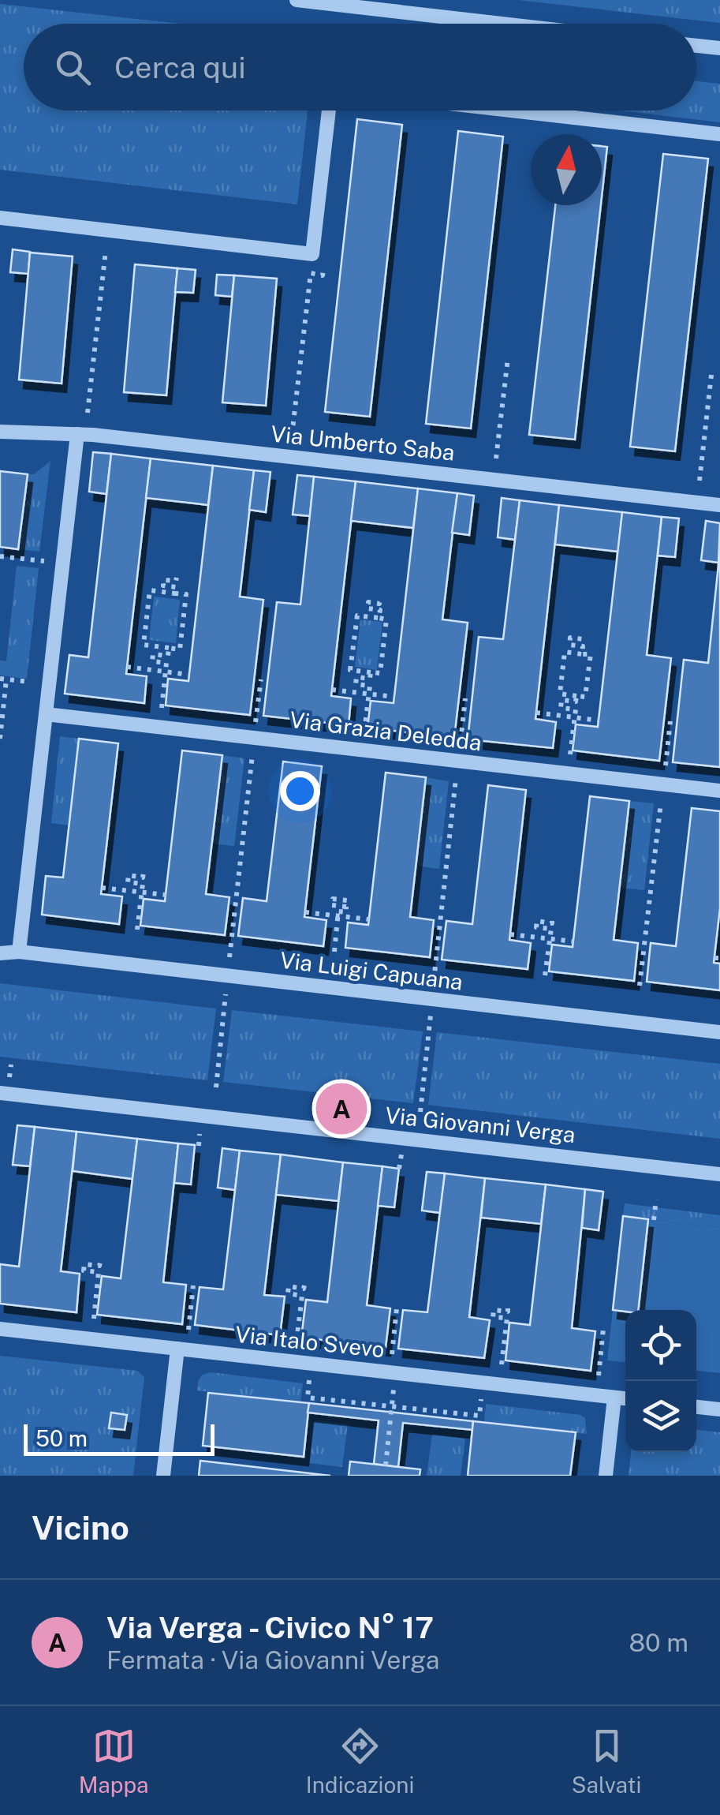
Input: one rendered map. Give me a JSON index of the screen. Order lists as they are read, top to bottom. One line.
{"streets":{"street":["Via Umberto Saba","Via Grazia Deledda","Via Luigi Capuana","Via Giovanni Verga","Via Italo Svevo"]},"scale_bar":"50 m","north":"top","page":{"search":"Cerca qui","pins":"A","scale":"50 m","heading":"Vicino","list":[{"mark":"A","name":"Via Verga - Civico N° 17","note":"Fermata · Via Giovanni Verga","value":"80 m"}],"nav":["Mappa","Indicazioni","Salvati"]}}
